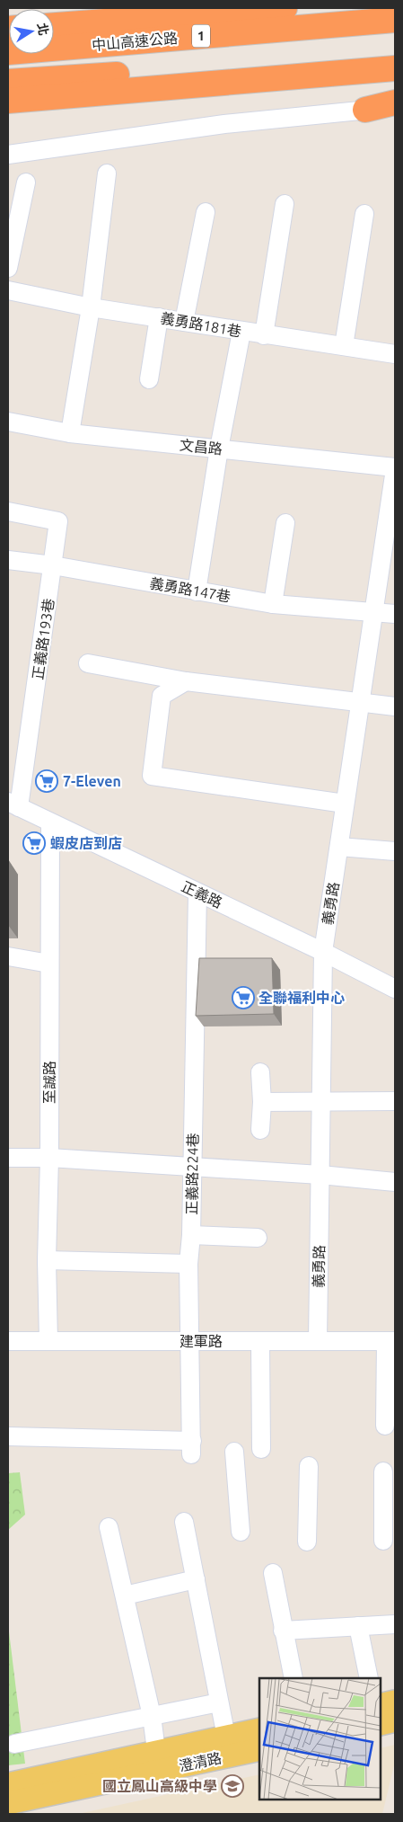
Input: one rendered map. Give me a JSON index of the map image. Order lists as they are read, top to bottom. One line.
{"streets":{"highway":["1","中山高速公路"],"main road":["澄清路"],"street":["義勇路181巷","文昌路","義勇路147巷","正義路193巷","正義路","義勇路","至誠路","正義路224巷","建軍路"]},"crossings":[["文昌路","義勇路"],["義勇路147巷","正義路193巷"],["義勇路147巷","義勇路"],["正義路193巷","正義路"],["正義路","義勇路"],["正義路","至誠路"],["正義路","正義路224巷"],["義勇路","建軍路"],["至誠路","建軍路"],["正義路224巷","建軍路"]],"places":{"supermarket":["7-Eleven","蝦皮店到店","全聯福利中心"],"school or university":["國立鳳山高級中學"]},"north":"right"}
